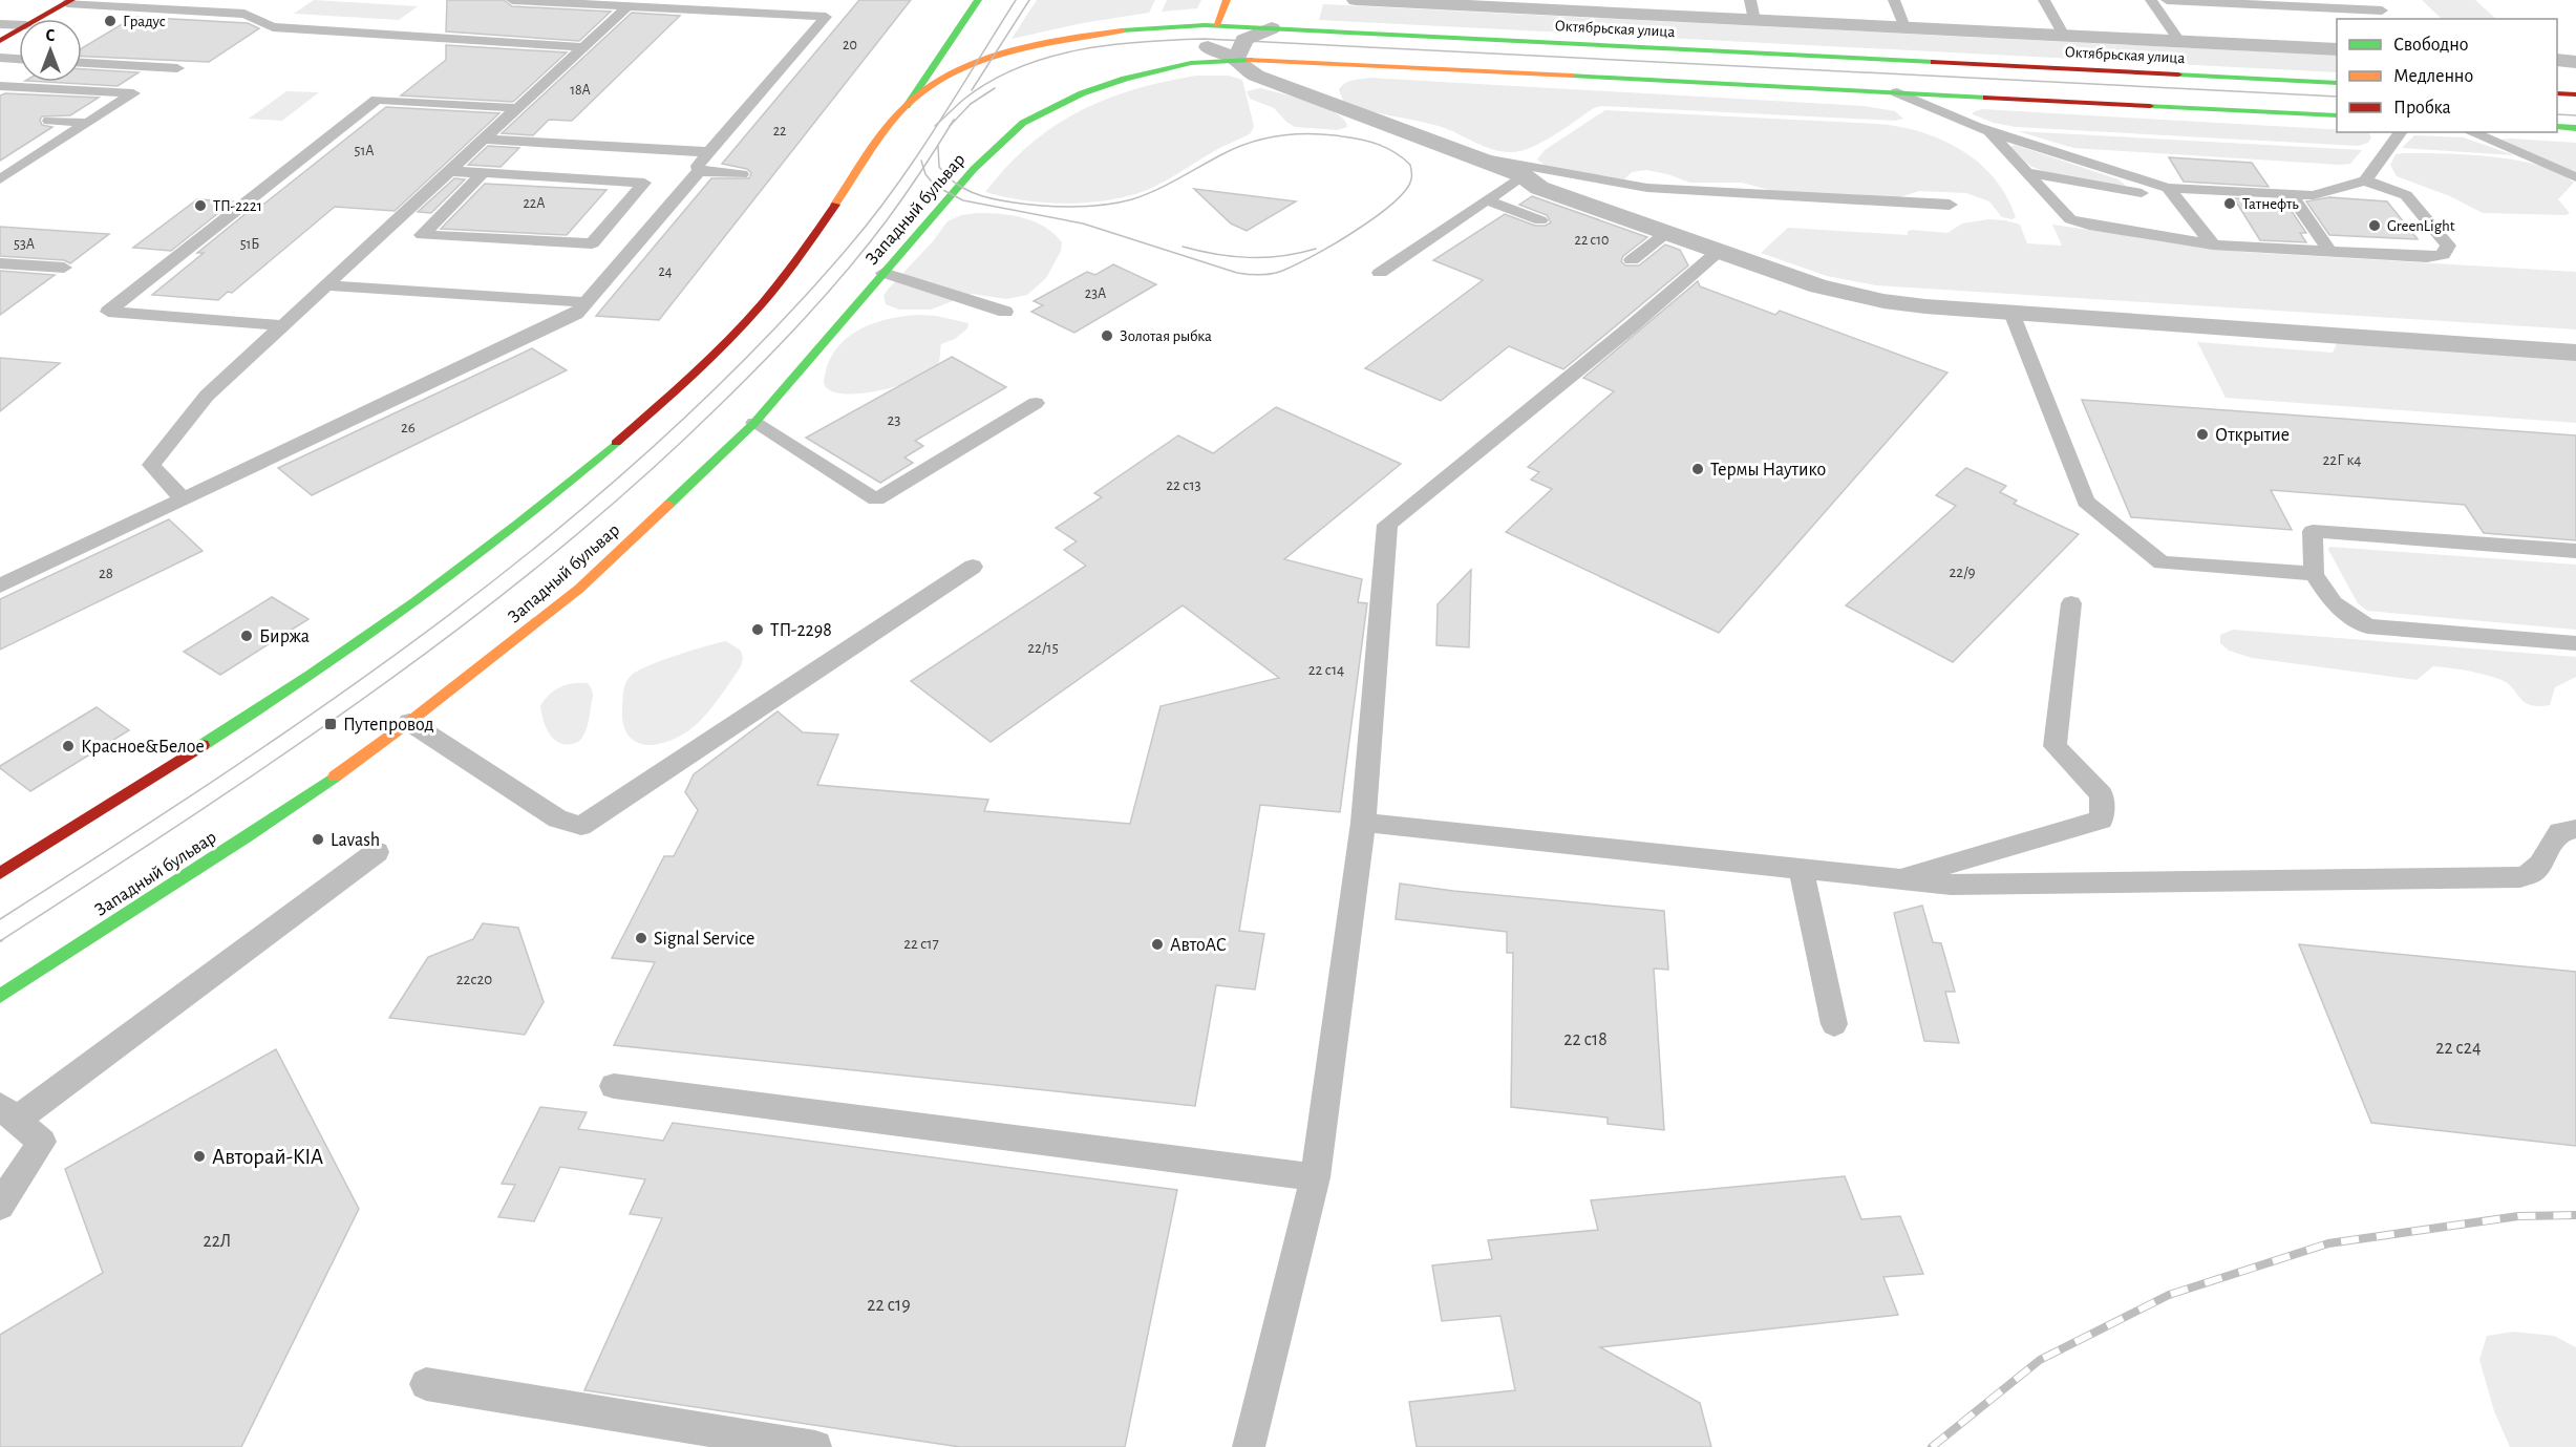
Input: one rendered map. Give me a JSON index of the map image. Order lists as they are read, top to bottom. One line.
{"streets":{"main road":["Октябрьская улица","Западный бульвар"]},"places":{"other":["Градус","Татнефть","ТП-2221","GreenLight","Золотая рыбка","Открытие","Термы Наутико","ТП-2298","Биржа","Красное&Белое","Lavash","Signal Service","АвтоАС","Авторай-KIA"],"transit":["Путепровод"]},"house_numbers":["20","18А","22","51А","22А","22 с10","53А","51Б","24","23А","23","26","22Г к4","22 с13","22/9","28","22/15","22 с14","22 с17","22с20","22 с18","22 с24","22Л","22 с19"],"legend":["Свободно","Медленно","Пробка"],"north":"top"}
